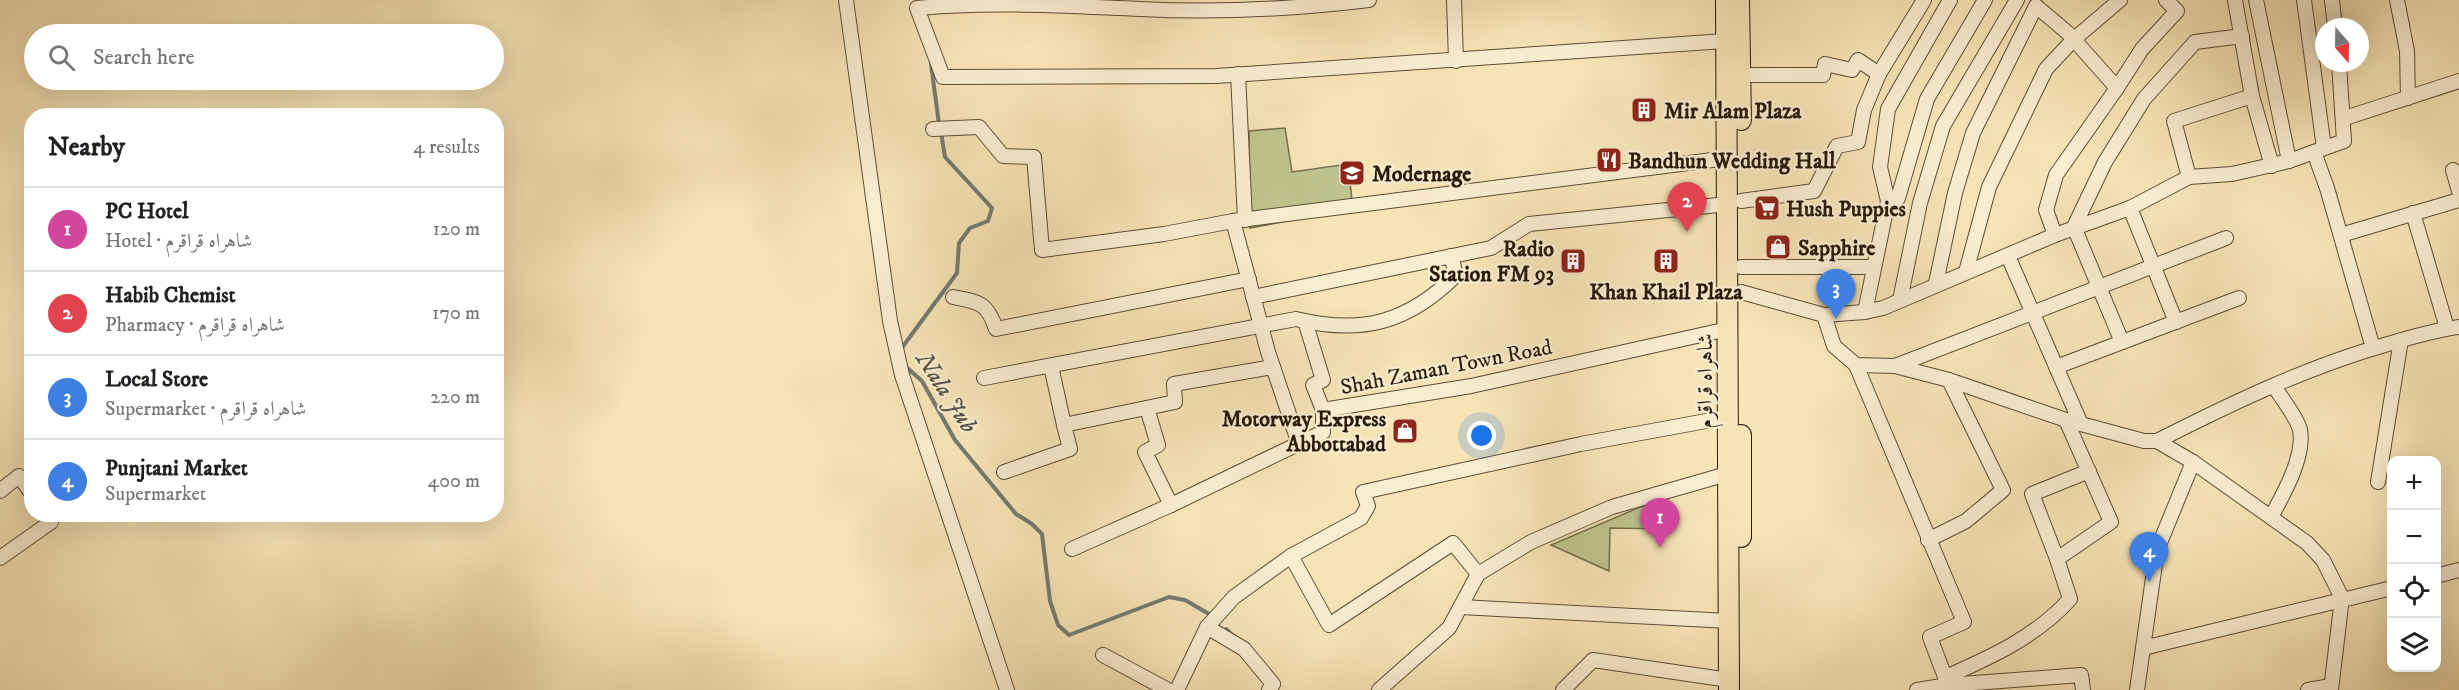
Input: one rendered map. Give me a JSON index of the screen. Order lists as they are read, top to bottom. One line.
{"streets":{"highway":["شاہراہ قراقرم"],"street":["Shah Zaman Town Road"]},"crossings":[["Shah Zaman Town Road","شاہراہ قراقرم"]],"water":["Nala Jub"],"places":{"building":["Mir Alam Plaza","Radio Station FM 93","Khan Khail Plaza"],"restaurant":["Bandhun Wedding Hall"],"school or university":["Modernage"],"supermarket":["Hush Puppies"],"shop":["Sapphire","Motorway Express Abbottabad"]},"north":"bottom","page":{"search":"Search here","heading":["Nearby","4 results"],"pins":["2","3","1","4"],"list":[{"mark":"1","name":"PC Hotel","note":"Hotel · شاہراہ قراقرم","value":"120 m"},{"mark":"2","name":"Habib Chemist","note":"Pharmacy · شاہراہ قراقرم","value":"170 m"},{"mark":"3","name":"Local Store","note":"Supermarket · شاہراہ قراقرم","value":"220 m"},{"mark":"4","name":"Punjtani Market","note":"Supermarket","value":"400 m"}],"map_buttons":["+","−"]}}
